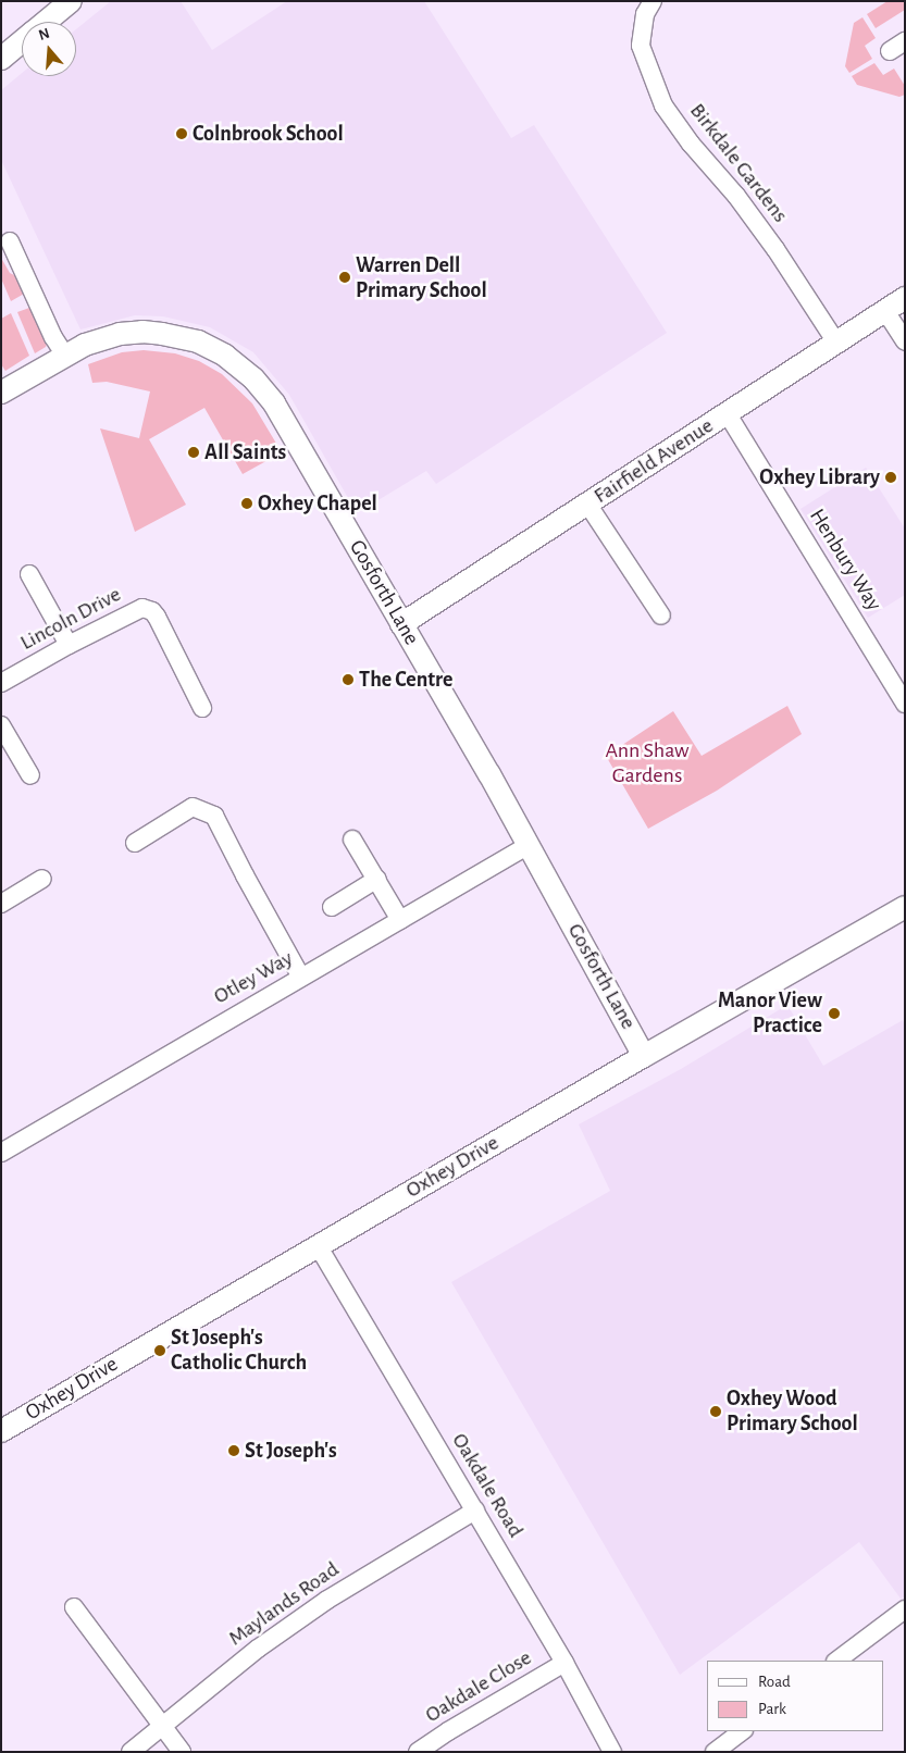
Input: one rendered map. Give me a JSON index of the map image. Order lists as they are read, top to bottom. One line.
{"streets":{"street":["Birkdale Gardens","Fairfield Avenue","Henbury Way","Gosforth Lane","Lincoln Drive","Otley Way","Oxhey Drive","Oakdale Road","Maylands Road","Oakdale Close"]},"crossings":[["Birkdale Gardens","Fairfield Avenue"],["Fairfield Avenue","Henbury Way"],["Fairfield Avenue","Gosforth Lane"],["Gosforth Lane","Otley Way"],["Gosforth Lane","Oxhey Drive"],["Oxhey Drive","Oakdale Road"],["Oakdale Road","Maylands Road"],["Oakdale Road","Oakdale Close"]],"parks":["Ann Shaw Gardens"],"places":["Colnbrook School","Warren Dell Primary School","All Saints","Oxhey Library","Oxhey Chapel","The Centre","Manor View Practice","St Joseph's Catholic Church","Oxhey Wood Primary School","St Joseph's"],"legend":["Road","Park"],"north":"top"}
